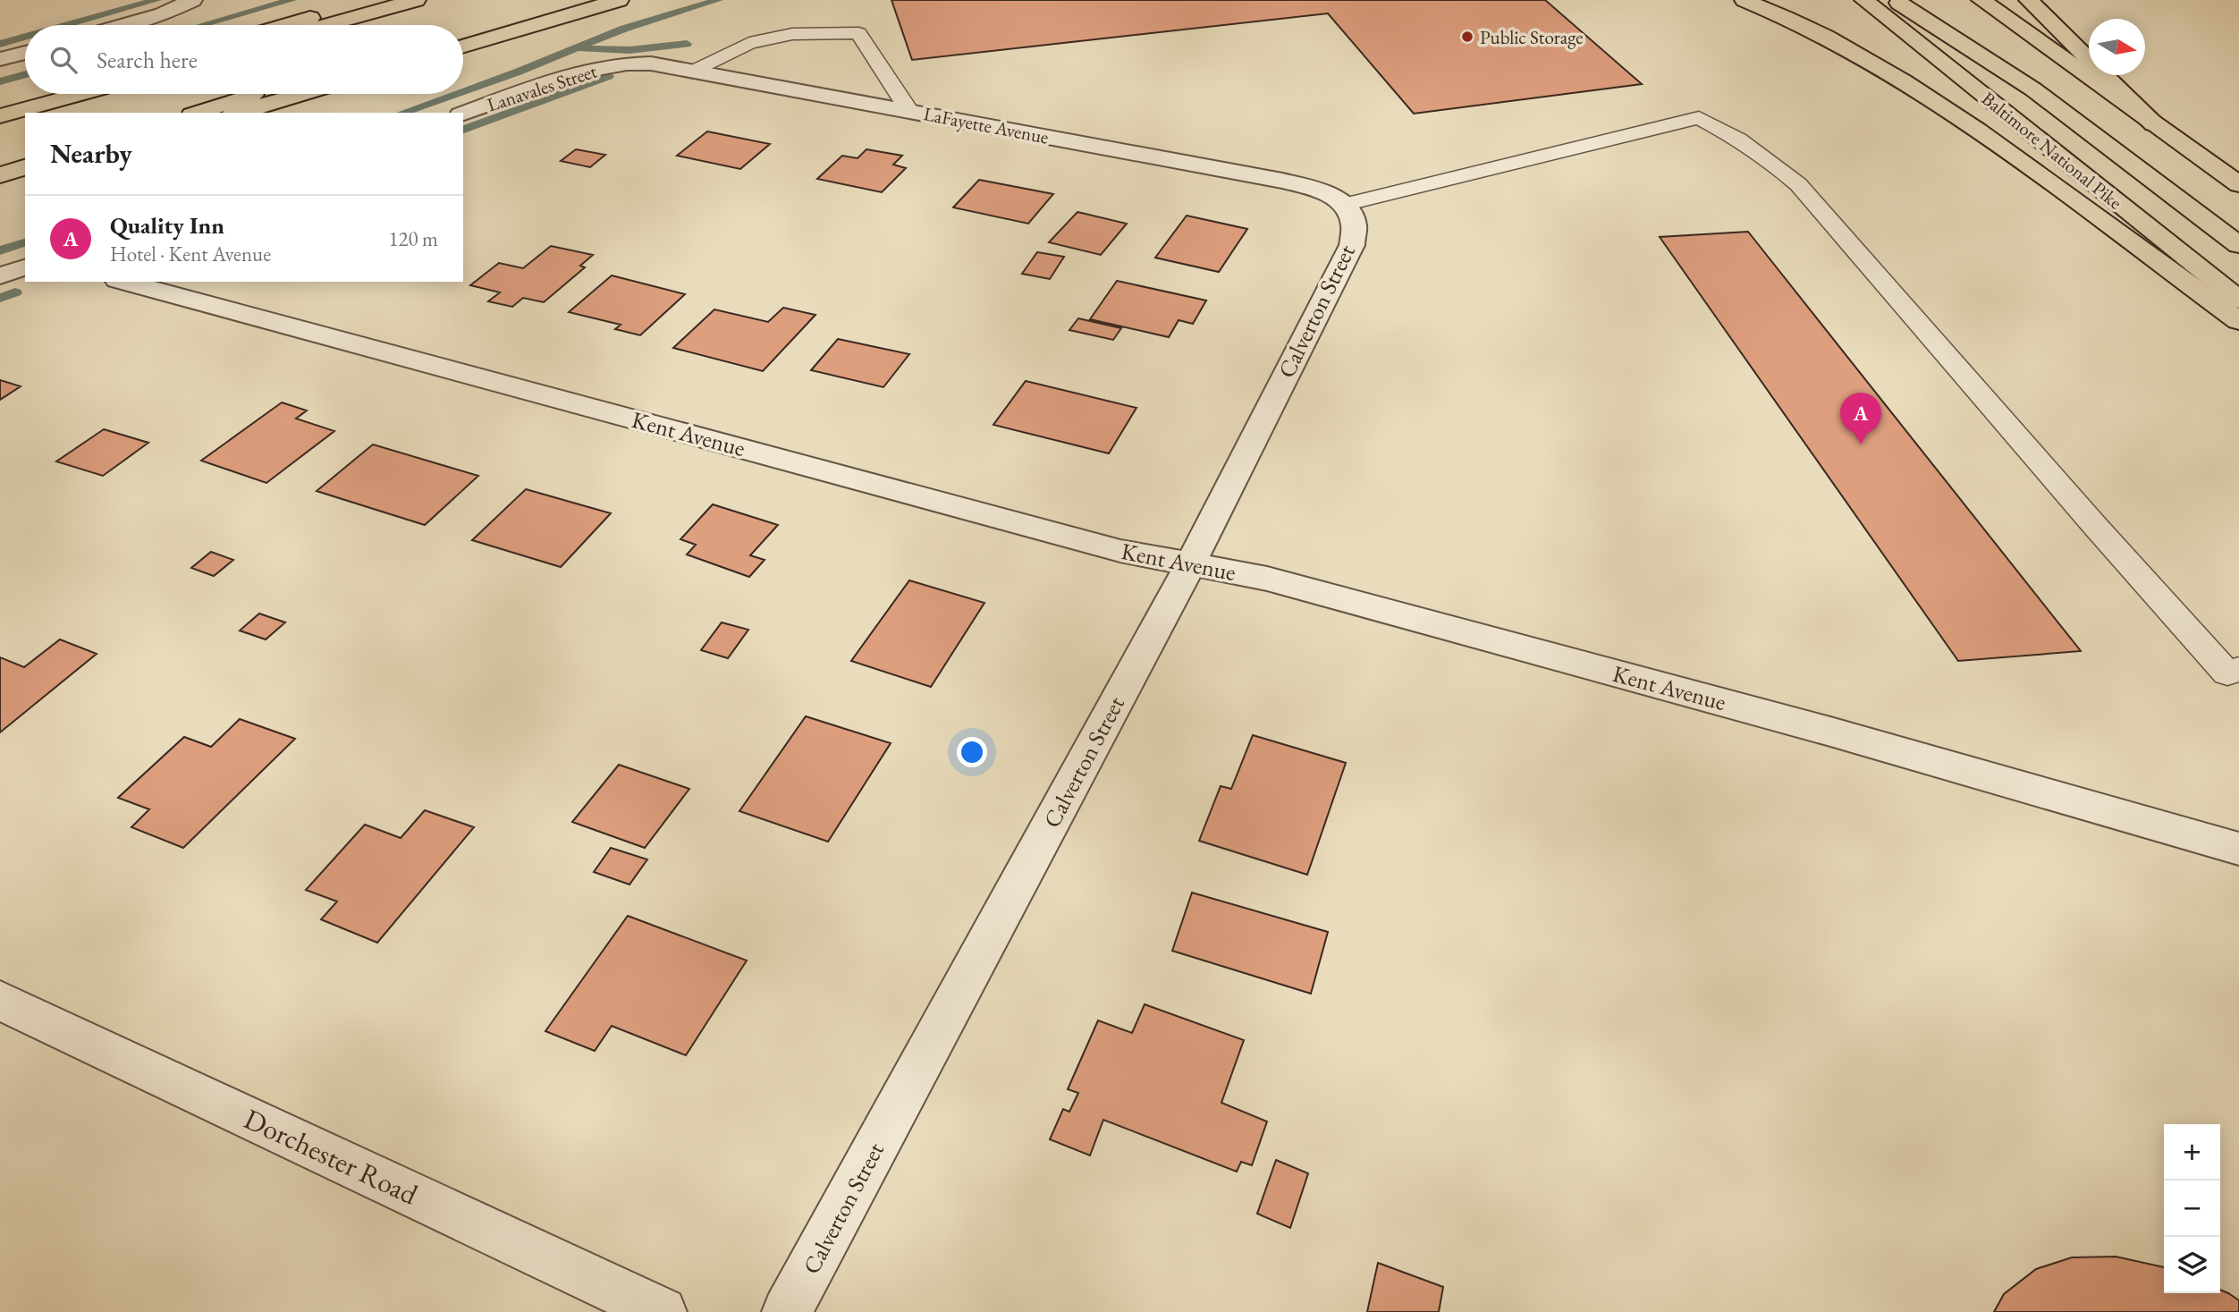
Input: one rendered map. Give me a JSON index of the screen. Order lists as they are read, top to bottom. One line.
{"streets":{"main road":["Baltimore National Pike"],"street":["Lanavales Street","LaFayette Avenue","Calverton Street","Kent Avenue","Dorchester Road"]},"crossings":[["Lanavales Street","LaFayette Avenue"],["LaFayette Avenue","Calverton Street"],["Calverton Street","Kent Avenue"]],"places":["Public Storage"],"north":"right","page":{"search":"Search here","heading":"Nearby","list":[{"mark":"A","name":"Quality Inn","note":"Hotel · Kent Avenue","value":"120 m"}],"pins":"A","map_buttons":["+","−"]}}
